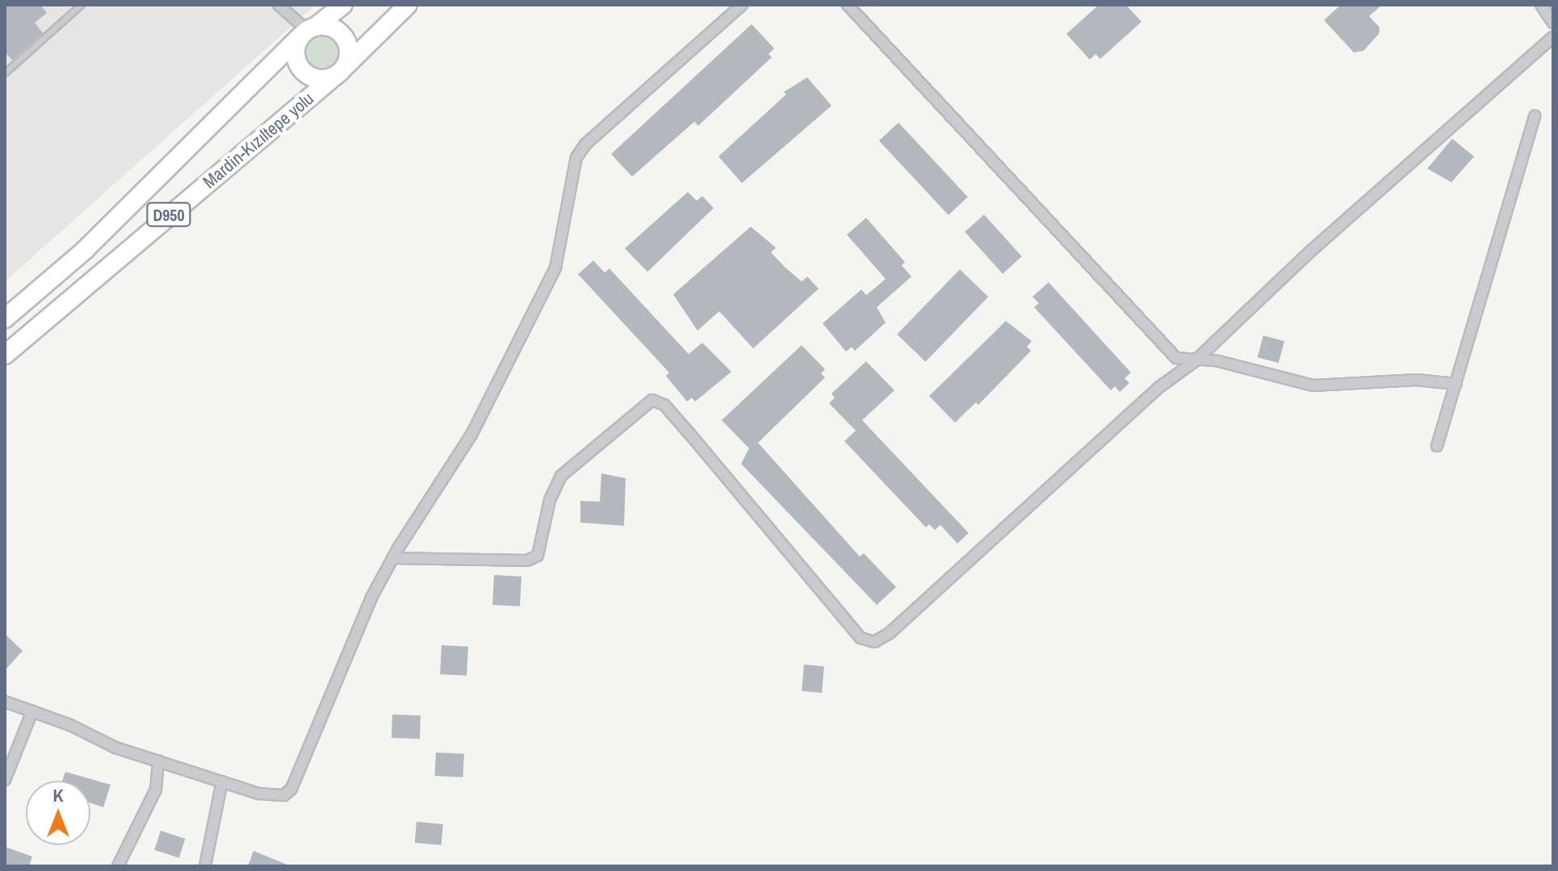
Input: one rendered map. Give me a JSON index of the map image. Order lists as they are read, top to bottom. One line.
{"streets":{"highway":["Mardin-Kızıltepe yolu","D950"]},"crossings":[["Mardin-Kızıltepe yolu","D950"]],"north":"top"}
